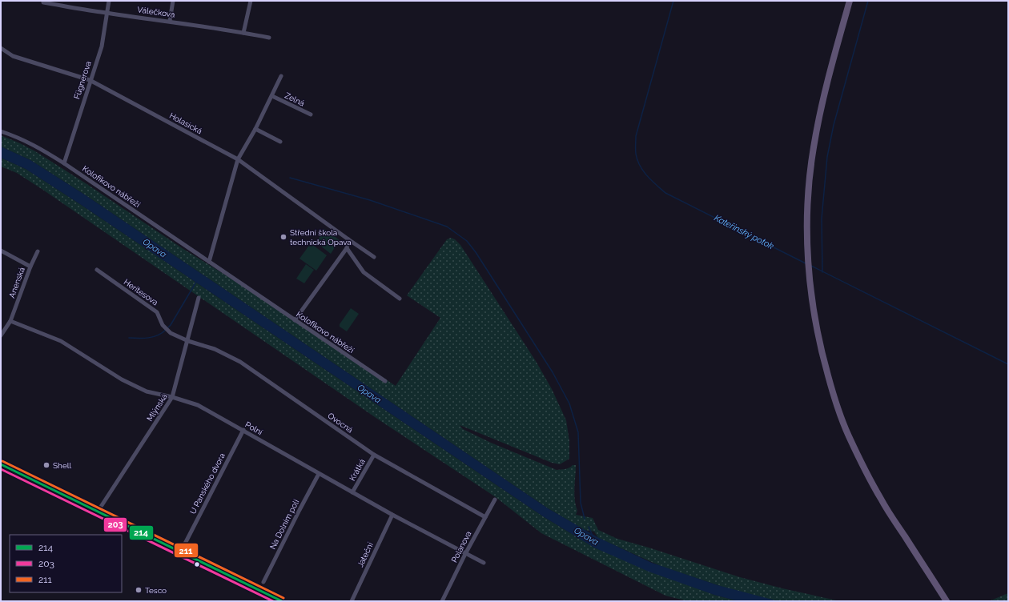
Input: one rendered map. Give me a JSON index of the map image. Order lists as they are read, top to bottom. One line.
{"streets":{"street":["Válečkova","Fügnerova","Zelná","Holasická","Kolofíkovo nábřeží","Anenská","Heritesova","Mlýnská","Ovocná","Polní","Krátká","U Panského dvora","Na Dolním poli","Polanova","Jateční"]},"crossings":[["Válečkova","Fügnerova"],["Fügnerova","Holasická"],["Fügnerova","Kolofíkovo nábřeží"],["Zelná","Holasická"],["Anenská","Polní"],["Heritesova","Mlýnská"],["Heritesova","Ovocná"],["Mlýnská","Ovocná"],["Mlýnská","Polní"],["Ovocná","Krátká"],["Ovocná","Polanova"],["Polní","Krátká"],["Polní","U Panského dvora"],["Polní","Na Dolním poli"],["Polní","Polanova"],["Polní","Jateční"]],"water":["Kateřinský potok","Opava"],"places":["Střední škola technická Opava","Shell","Tesco"],"lines":["transit line 211","transit line 214","transit line 203"],"legend":["214","203","211"]}
